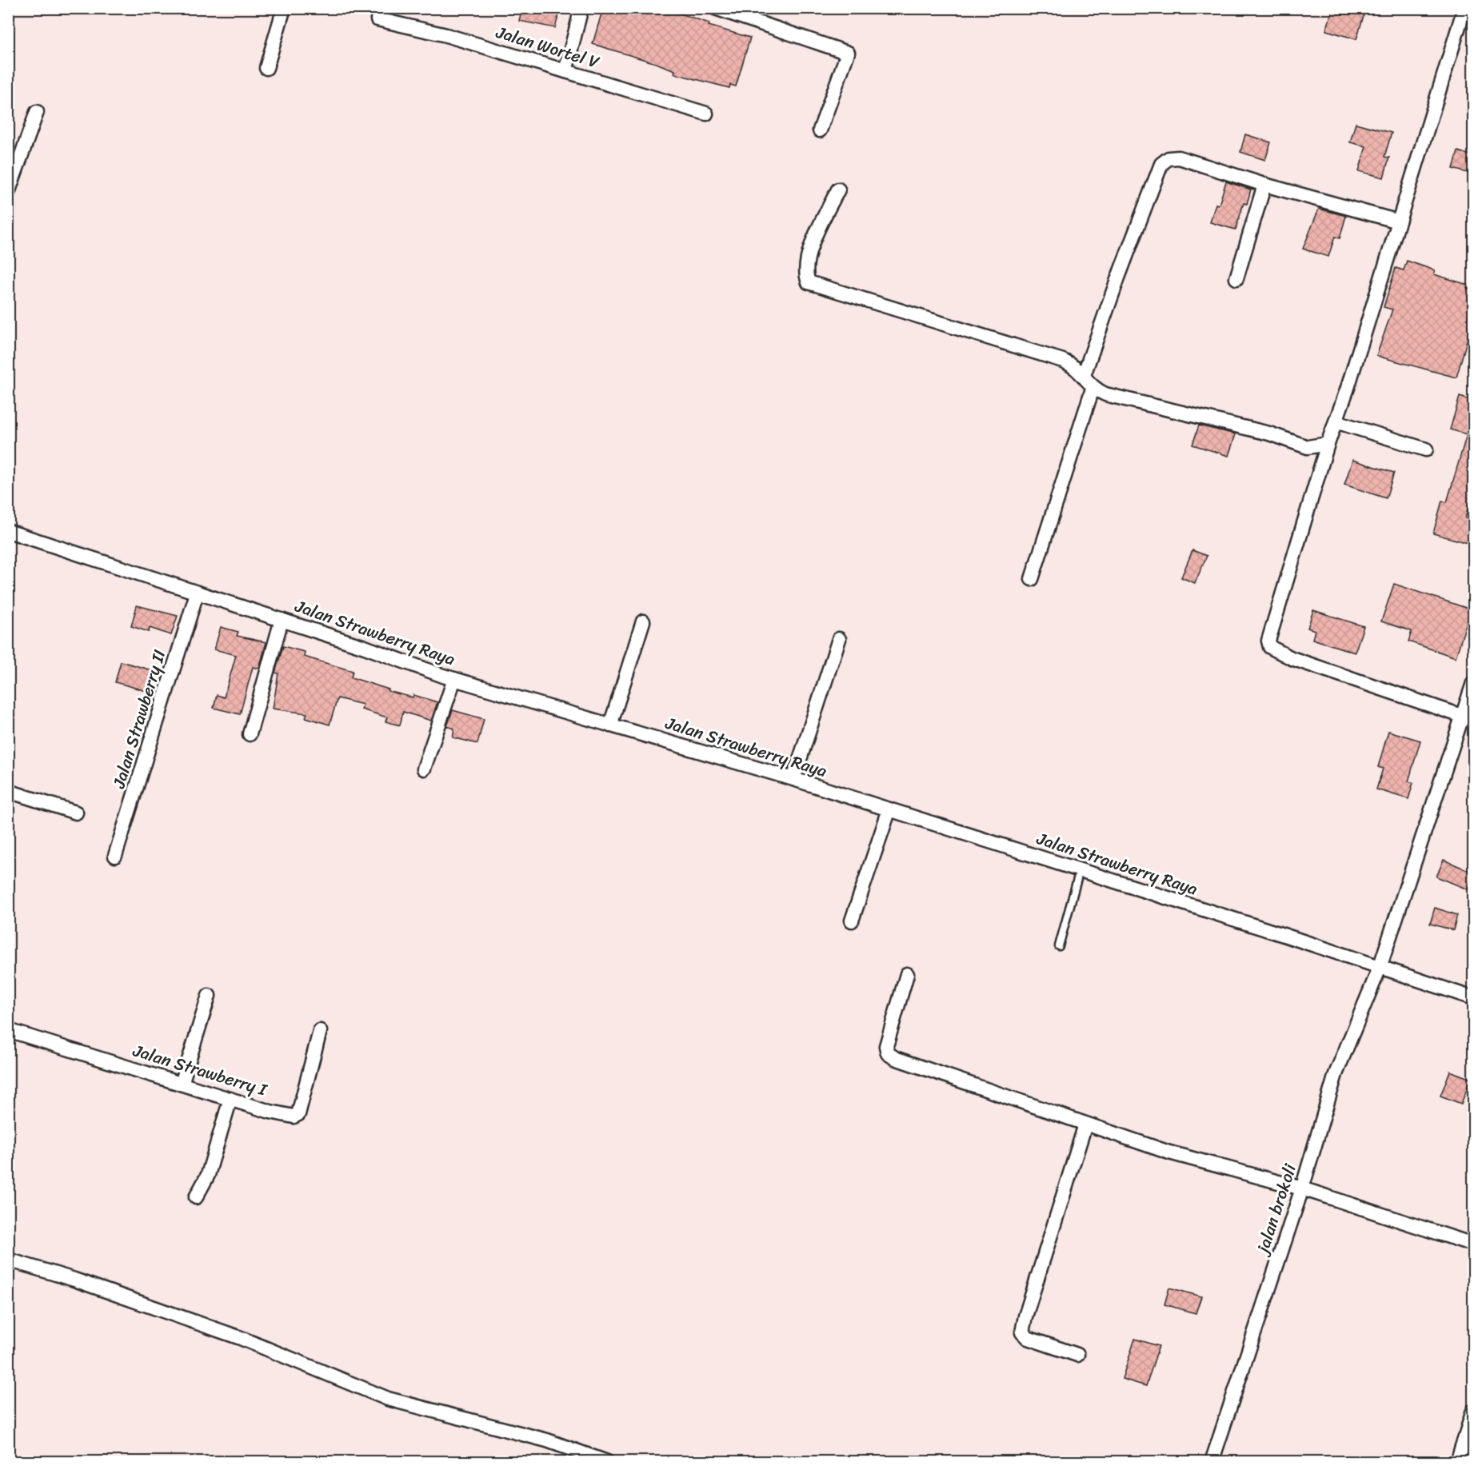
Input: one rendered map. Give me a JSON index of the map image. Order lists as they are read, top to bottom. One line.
{"streets":{"street":["Jalan Wortel V","Jalan Strawberry Raya","Jalan Strawberry II","Jalan Strawberry I","jalan brokoli"]},"crossings":[["Jalan Strawberry Raya","Jalan Strawberry II"],["Jalan Strawberry Raya","jalan brokoli"]]}
